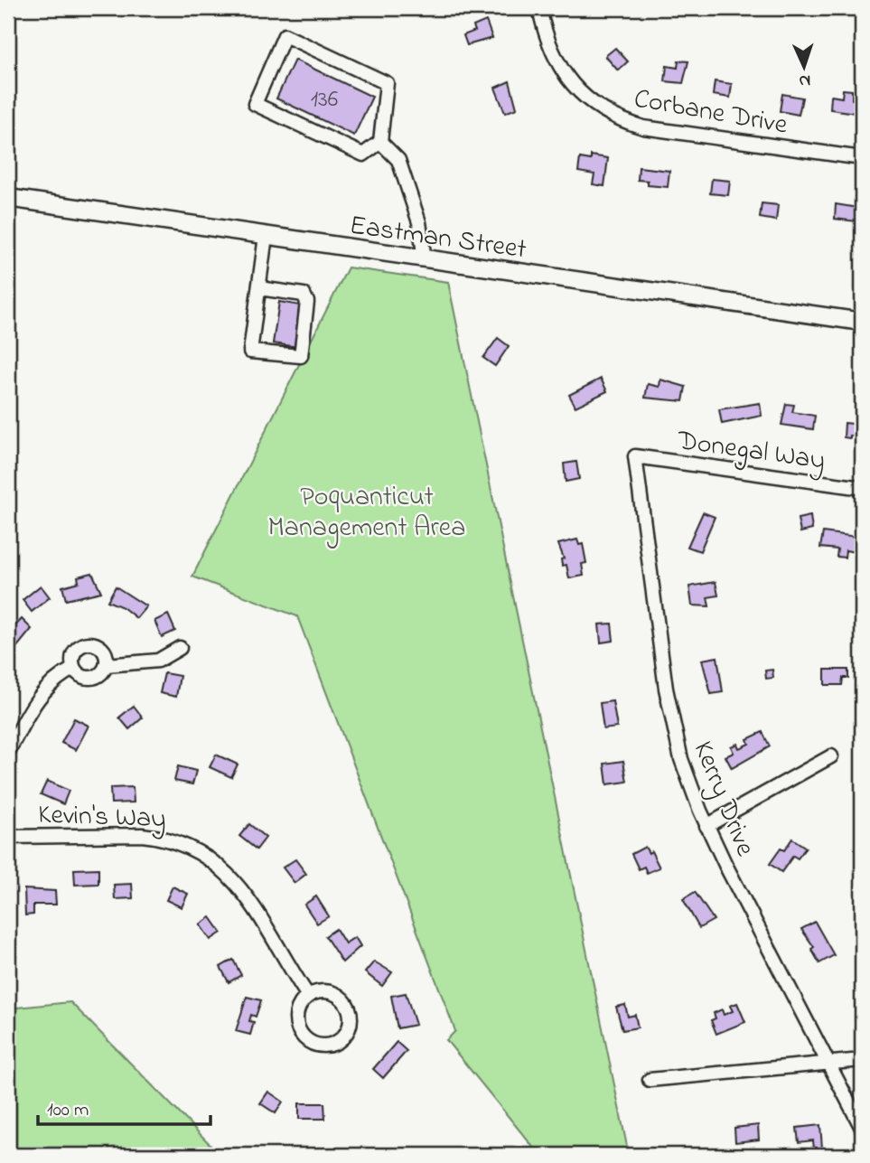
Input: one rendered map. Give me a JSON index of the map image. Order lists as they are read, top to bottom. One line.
{"streets":{"main road":["Eastman Street"],"street":["Corbane Drive","Donegal Way","Kerry Drive","Kevin's Way"]},"crossings":[["Donegal Way","Kerry Drive"]],"parks":["Poquanticut Management Area"],"house_numbers":["136"],"scale_bar":"100 m","north":"bottom"}
